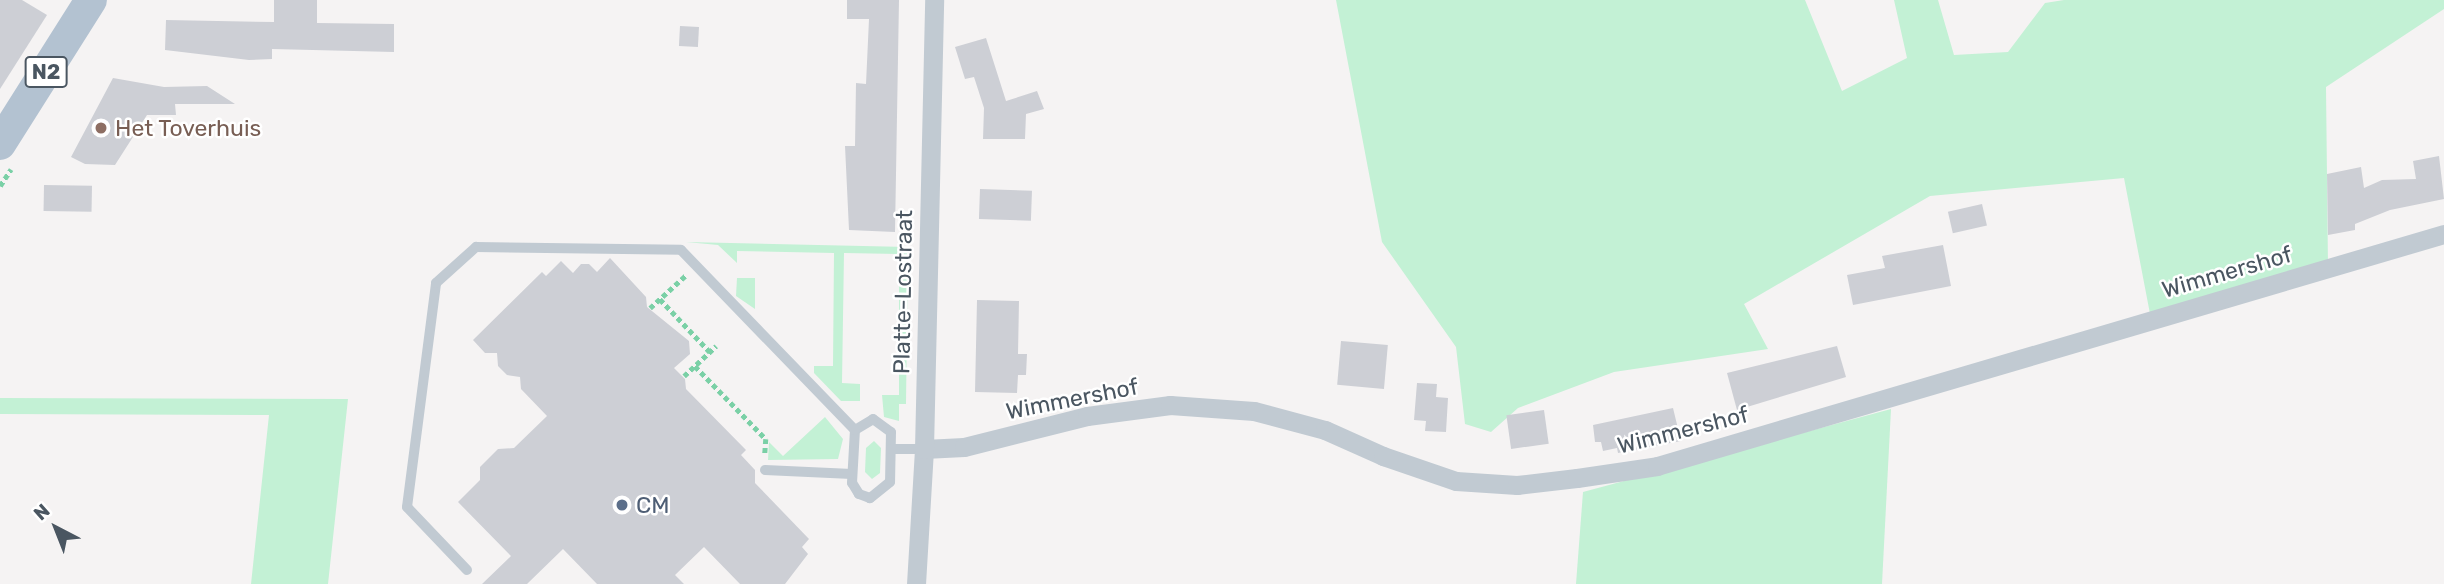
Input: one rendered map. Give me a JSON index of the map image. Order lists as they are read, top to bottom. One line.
{"streets":{"main road":["N2"],"street":["Wimmershof","Platte-Lostraat"]},"crossings":[["Wimmershof","Platte-Lostraat"]],"places":["Het Toverhuis","CM"],"north":"top left"}
